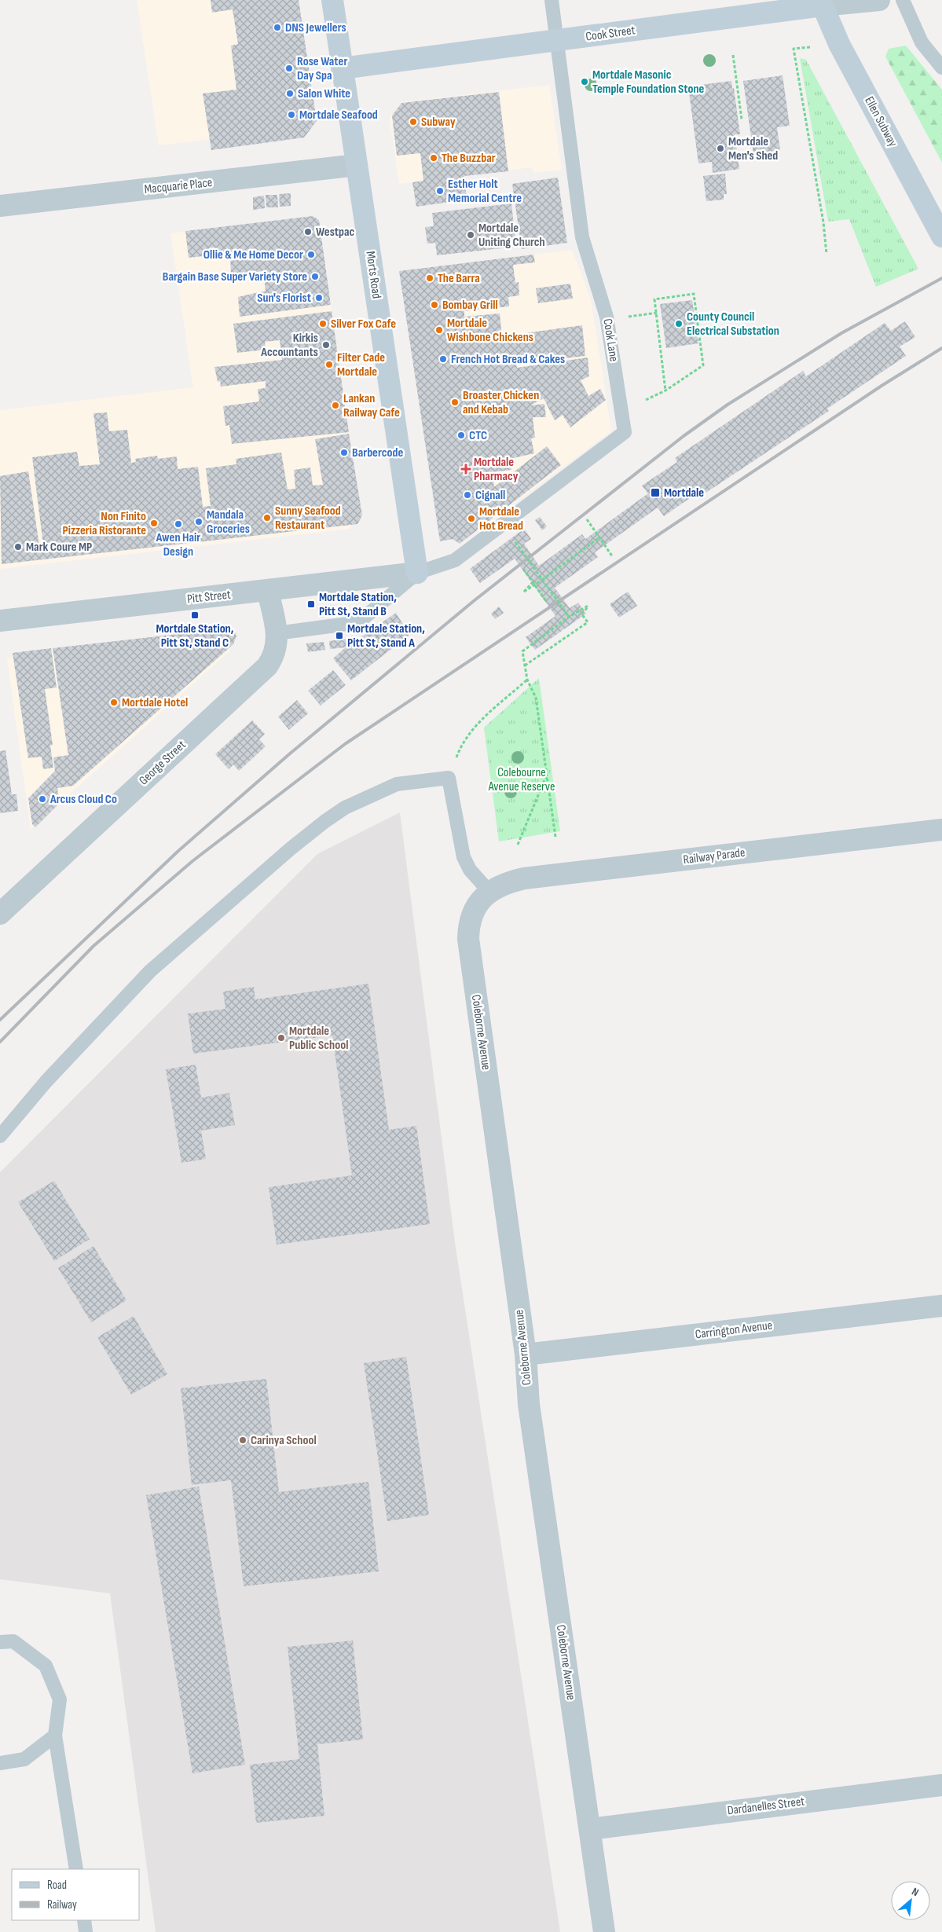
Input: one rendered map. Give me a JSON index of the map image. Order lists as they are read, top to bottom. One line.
{"streets":{"street":["Cook Street","Ellen Subway","Macquarie Place","Morts Road","Pitt Street","George Street","Railway Parade","Coleborne Avenue","Carrington Avenue","Dardanelles Street"],"lane":["Cook Lane"]},"crossings":[["Cook Street","Ellen Subway"],["Cook Street","Morts Road"],["Cook Street","Cook Lane"],["Macquarie Place","Morts Road"],["Morts Road","Cook Lane"],["Morts Road","Pitt Street"],["Cook Lane","Pitt Street"],["Pitt Street","George Street"],["Railway Parade","Coleborne Avenue"],["Coleborne Avenue","Carrington Avenue"],["Coleborne Avenue","Dardanelles Street"]],"parks":["Colebourne Avenue Reserve"],"places":{"other":["DNS Jewellers","Rose Water Day Spa","Mortdale Masonic Temple Foundation Stone","Salon White","Mortdale Seafood","Subway","Mortdale Men's Shed","The Buzzbar","Esther Holt Memorial Centre","Westpac","Mortdale Uniting Church","Ollie & Me Home Decor","Bargain Base Super Variety Store","The Barra","Sun's Florist","Bombay Grill","Silver Fox Cafe","County Council Electrical Substation","Mortdale Wishbone Chickens","Kirkis Accountants","French Hot Bread & Cakes","Filter Cade Mortdale","Broaster Chicken and Kebab","Lankan Railway Cafe","CTC","Barbercode","Cignall","Sunny Seafood Restaurant","Mortdale Hot Bread","Mandala Groceries","Non Finito Pizzeria Ristorante","Awen Hair Design","Mark Coure MP","Mortdale Hotel","Arcus Cloud Co","Mortdale Public School","Carinya School"],"health":["Mortdale Pharmacy"],"transit":["Mortdale","Mortdale Station, Pitt St, Stand B","Mortdale Station, Pitt St, Stand C","Mortdale Station, Pitt St, Stand A"]},"legend":["Road","Railway"],"north":"top right"}
